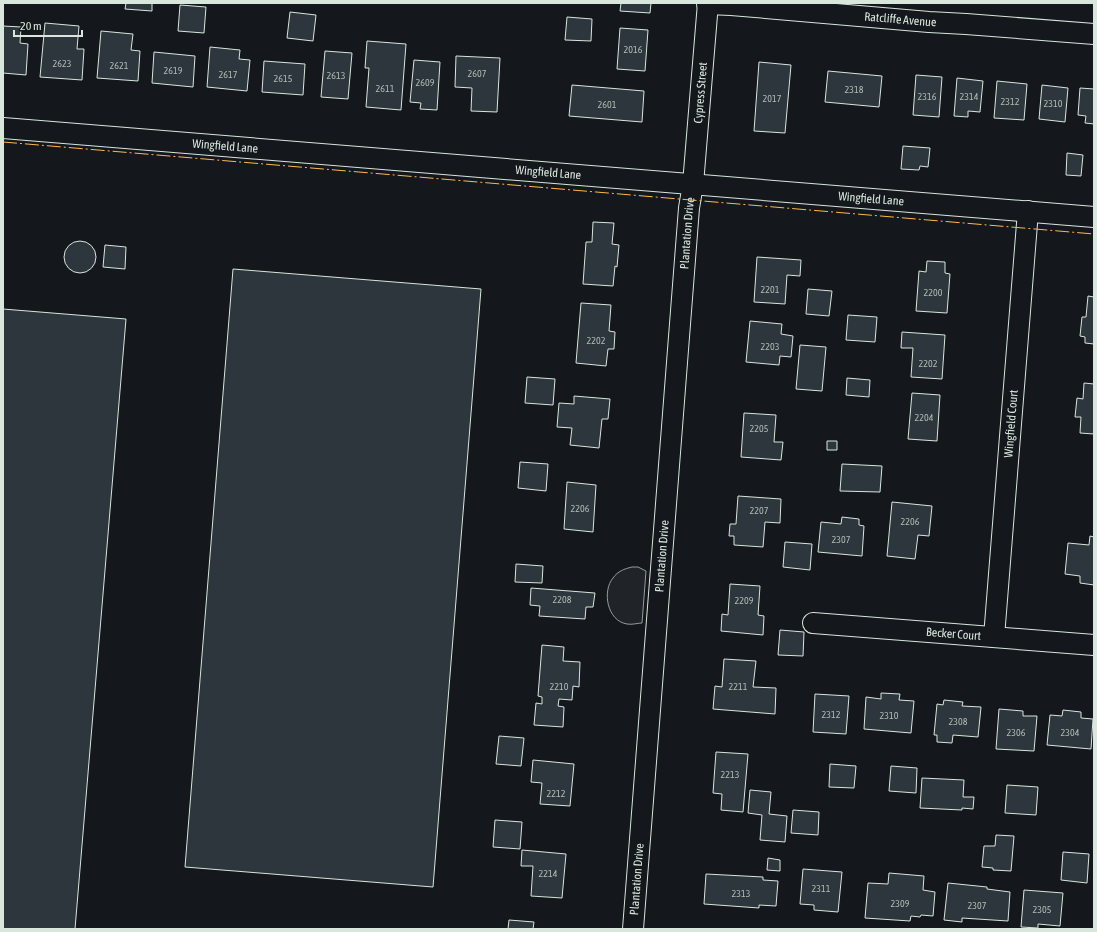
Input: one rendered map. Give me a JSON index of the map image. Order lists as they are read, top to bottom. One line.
{"streets":{"street":["Ratcliffe Avenue","Cypress Street","Wingfield Lane","Plantation Drive","Wingfield Court","Becker Court"]},"crossings":[["Ratcliffe Avenue","Cypress Street"],["Cypress Street","Wingfield Lane"],["Cypress Street","Plantation Drive"],["Wingfield Lane","Plantation Drive"],["Wingfield Lane","Wingfield Court"],["Wingfield Court","Becker Court"]],"house_numbers":["2016","2623","2621","2619","2607","2617","2613","2615","2609","2611","2318","2316","2314","2017","2312","2310","2601","2201","2200","2202","2203","2202","2204","2205","2206","2207","2206","2307","2208","2209","2210","2211","2312","2310","2308","2306","2304","2213","2212","2214","2311","2313","2309","2307","2305"],"scale_bar":"20 m"}
